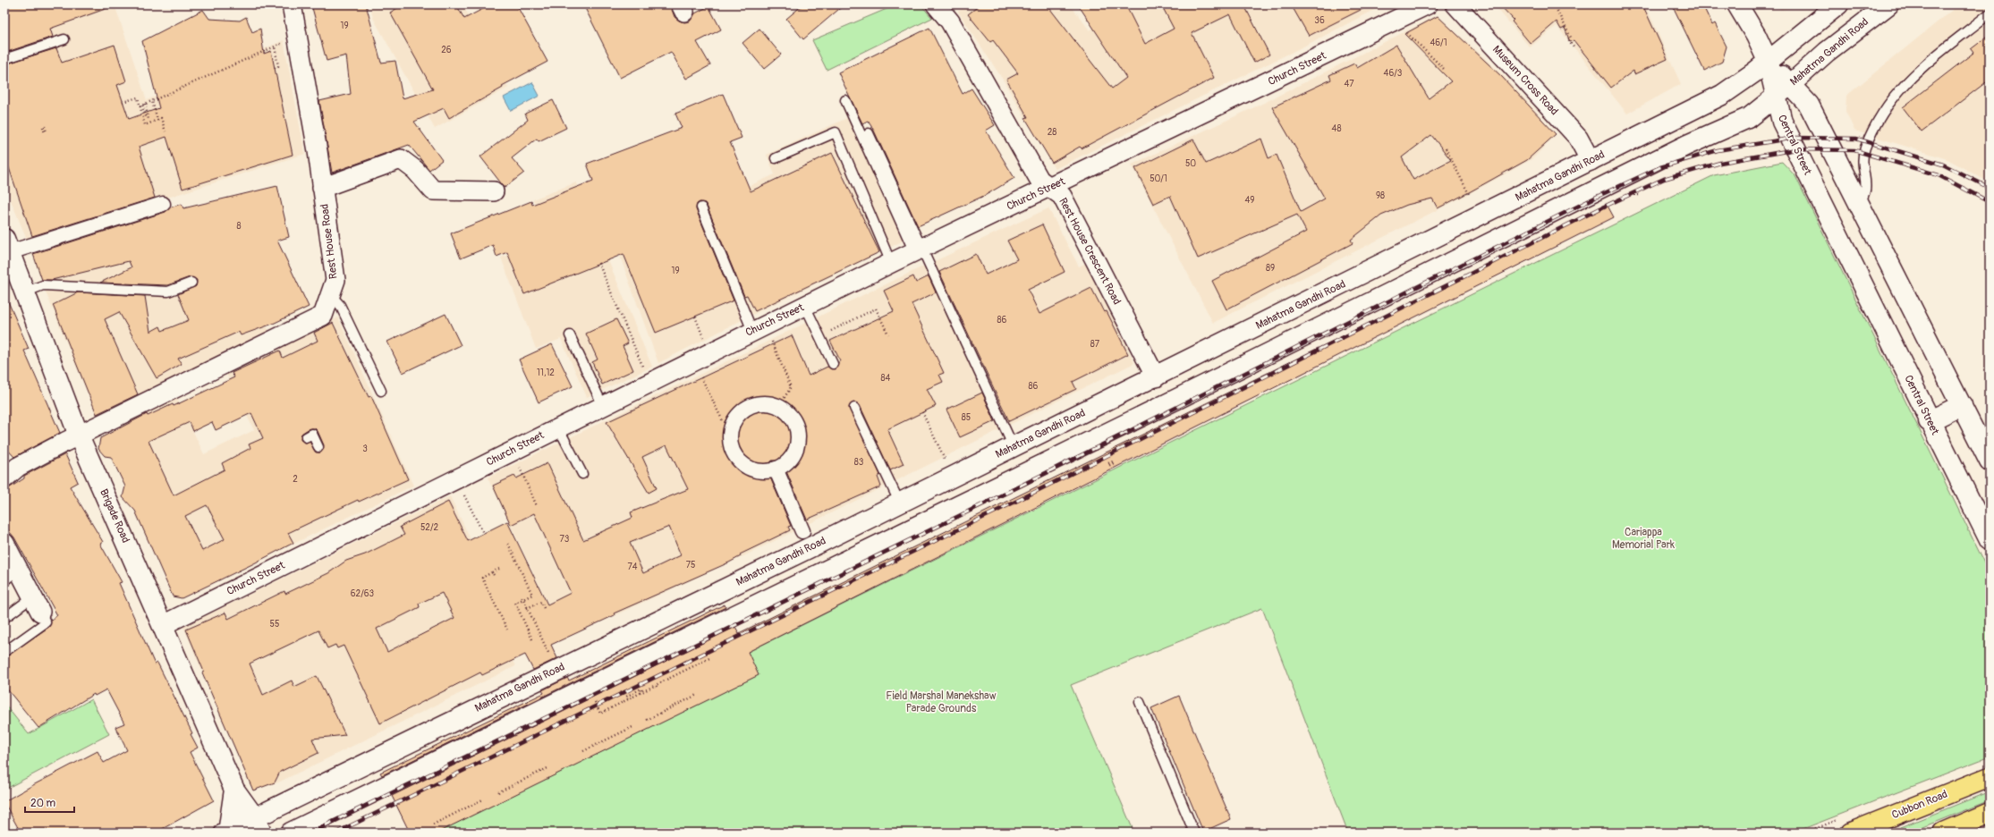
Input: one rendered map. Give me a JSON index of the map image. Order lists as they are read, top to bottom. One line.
{"streets":{"main road":["Mahatma Gandhi Road","Central Street","Brigade Road","Cubbon Road"],"street":["Church Street","Museum Cross Road","Rest House Road","Rest House Crescent Road"]},"crossings":[["Mahatma Gandhi Road","Museum Cross Road"],["Mahatma Gandhi Road","Central Street"],["Mahatma Gandhi Road","Rest House Crescent Road"],["Mahatma Gandhi Road","Brigade Road"],["Church Street","Rest House Crescent Road"],["Church Street","Brigade Road"],["Rest House Road","Brigade Road"]],"parks":["Cariappa Memorial Park","Field Marshal Manekshaw Parade Grounds"],"house_numbers":["36","19","46/1","26","46/3","47","48","28","50","50/1","98","49","8","89","19","86","87","11,12","84","86","85","3","83","2","52/2","73","75","74","62/63","55"],"scale_bar":"20 m"}
